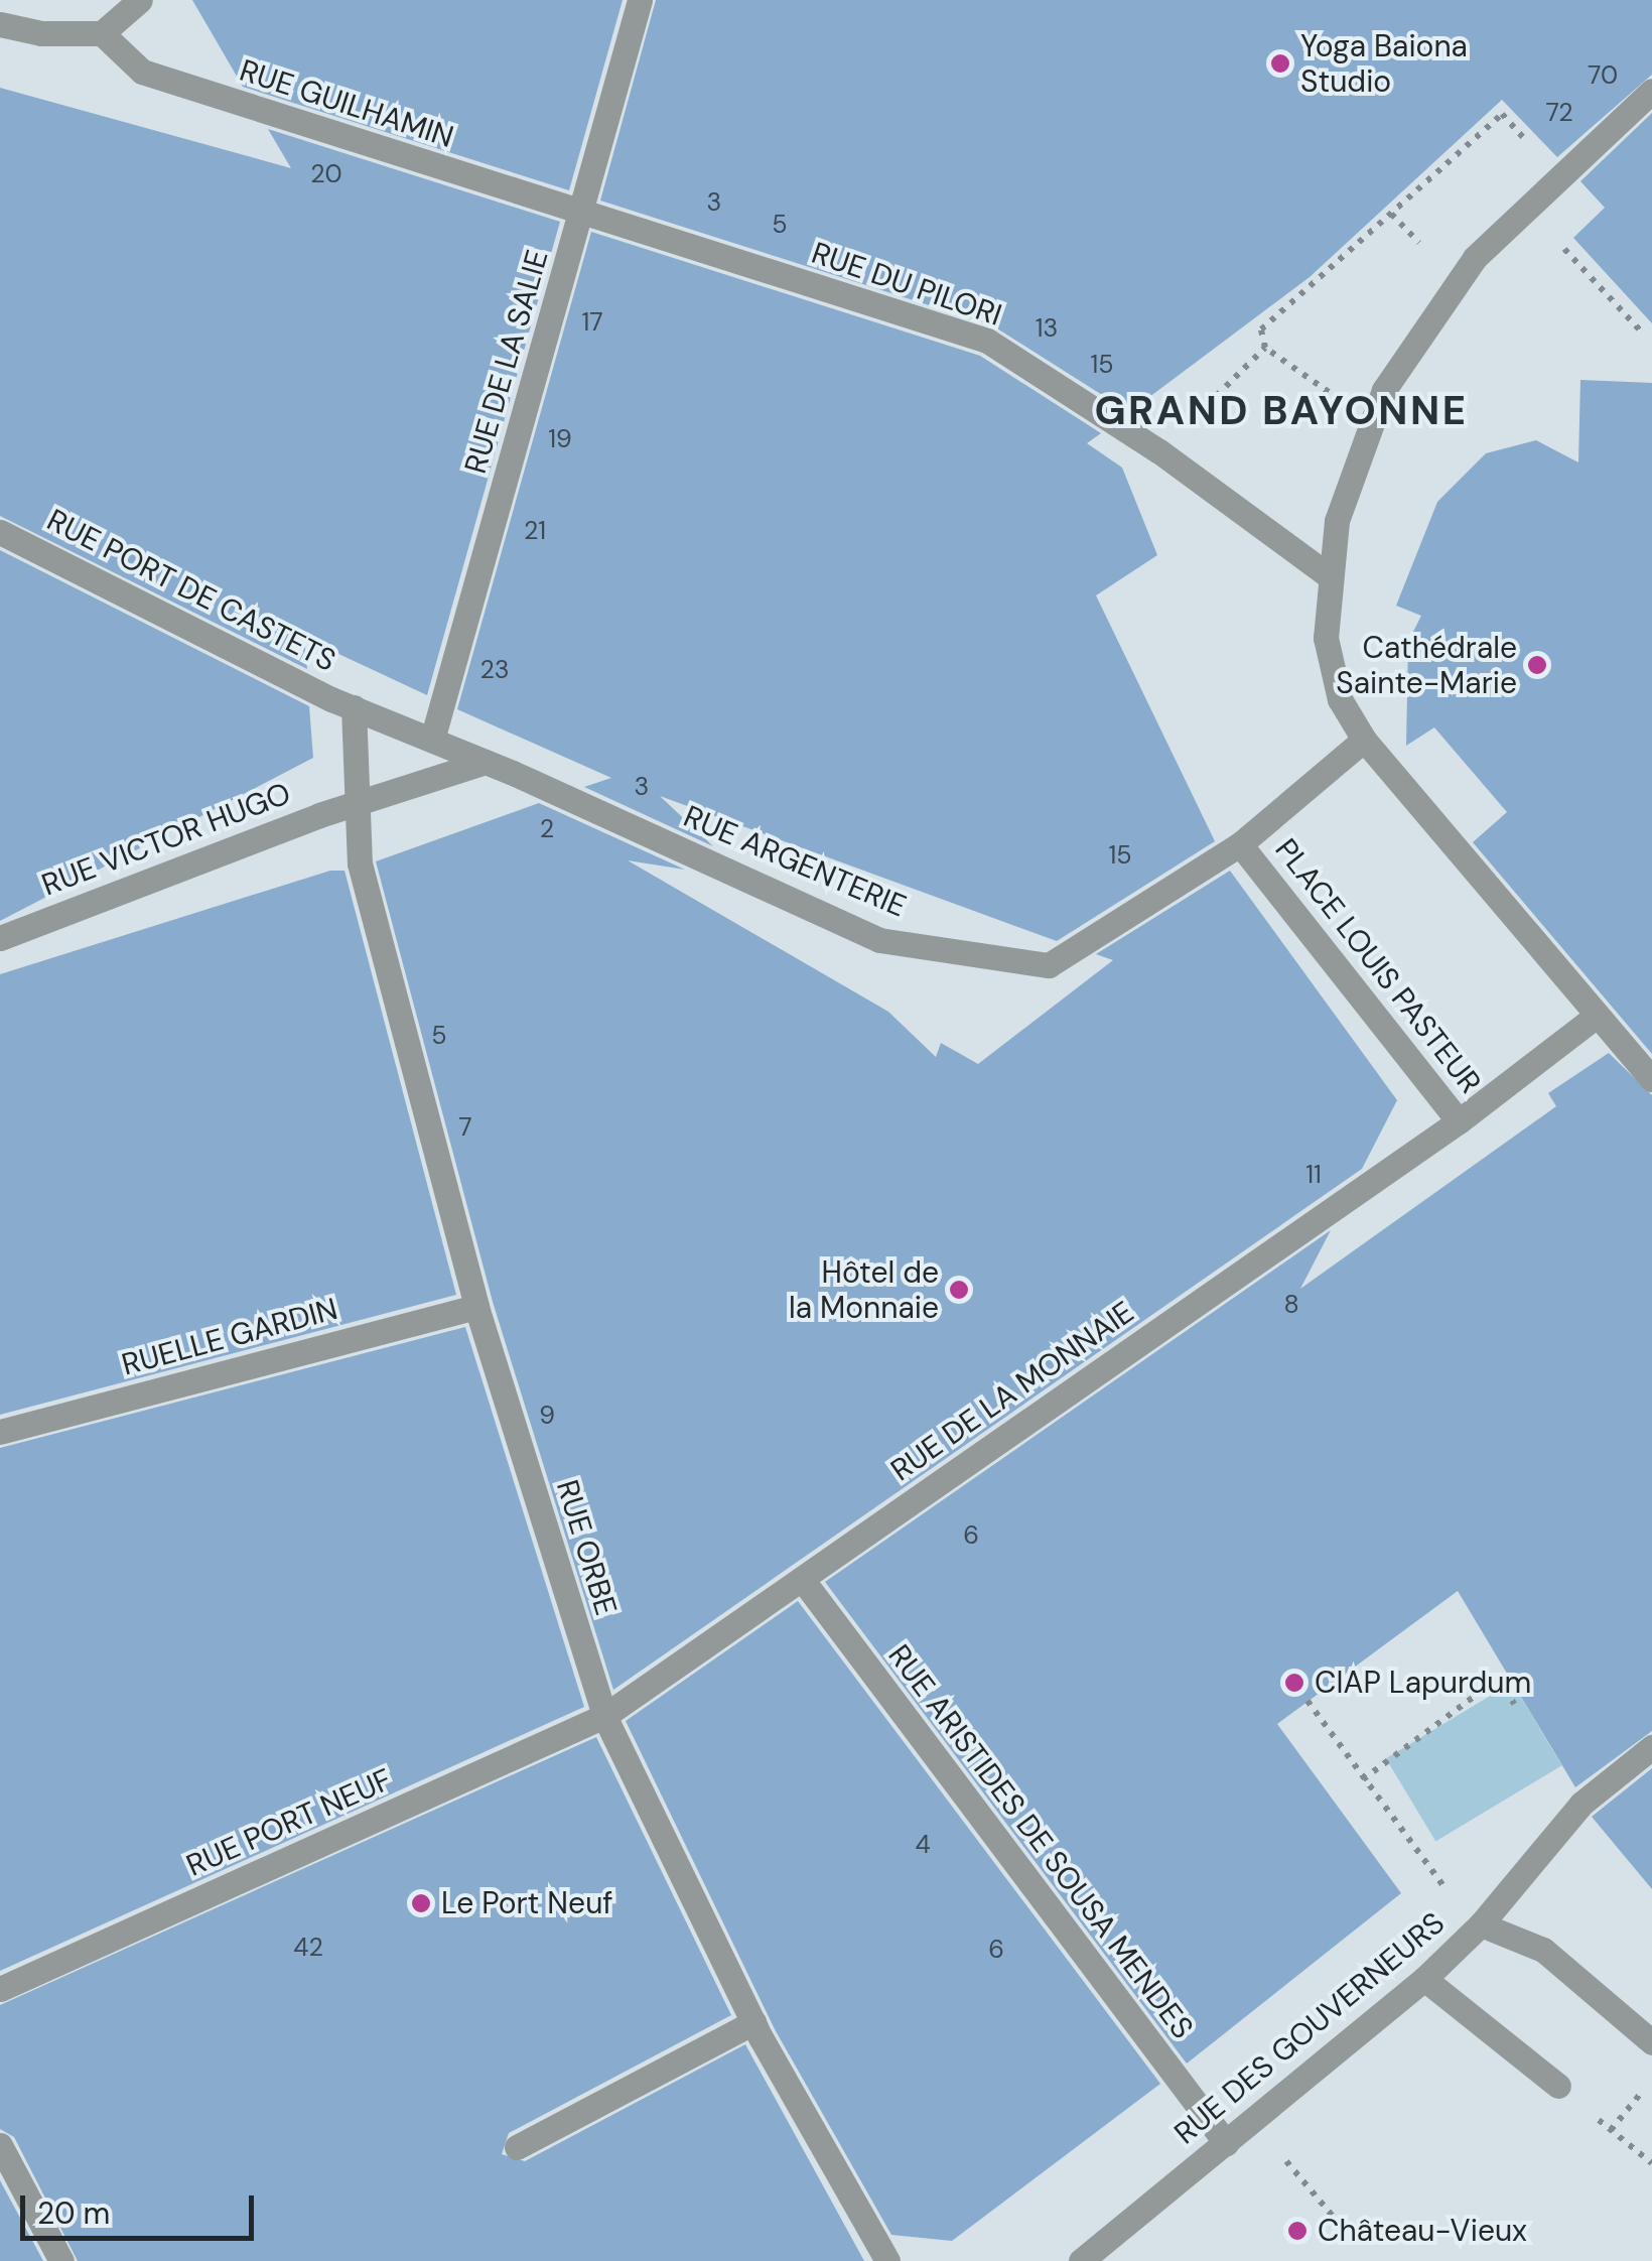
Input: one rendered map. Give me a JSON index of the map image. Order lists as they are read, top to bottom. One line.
{"streets":{"street":["RUE GUILHAMIN","RUE DU PILORI","RUE DE LA SALIE","RUE PORT DE CASTETS","RUE VICTOR HUGO","RUE ARGENTERIE","PLACE LOUIS PASTEUR","RUELLE GARDIN","RUE DE LA MONNAIE","RUE ORBE","RUE PORT NEUF","RUE ARISTIDES DE SOUSA MENDES","RUE DES GOUVERNEURS"]},"crossings":[["RUE GUILHAMIN","RUE DU PILORI"],["RUE GUILHAMIN","RUE DE LA SALIE"],["RUE DU PILORI","RUE DE LA SALIE"],["RUE DE LA SALIE","RUE PORT DE CASTETS"],["RUE DE LA SALIE","RUE ARGENTERIE"],["RUE PORT DE CASTETS","RUE ARGENTERIE"],["RUE PORT DE CASTETS","RUE ORBE"],["RUE VICTOR HUGO","RUE ARGENTERIE"],["RUE VICTOR HUGO","RUE ORBE"],["RUE ARGENTERIE","PLACE LOUIS PASTEUR"],["PLACE LOUIS PASTEUR","RUE DE LA MONNAIE"],["RUELLE GARDIN","RUE ORBE"],["RUE DE LA MONNAIE","RUE ORBE"],["RUE DE LA MONNAIE","RUE PORT NEUF"],["RUE DE LA MONNAIE","RUE ARISTIDES DE SOUSA MENDES"],["RUE ORBE","RUE PORT NEUF"],["RUE ARISTIDES DE SOUSA MENDES","RUE DES GOUVERNEURS"]],"districts":["GRAND BAYONNE"],"places":["Yoga Baiona Studio","Cathédrale Sainte-Marie","Hôtel de la Monnaie","CIAP Lapurdum","Le Port Neuf","Château-Vieux"],"house_numbers":["70","72","20","3","5","17","13","15","19","21","23","3","2","15","5","7","11","8","9","6","4","42","6"],"scale_bar":"20 m"}
